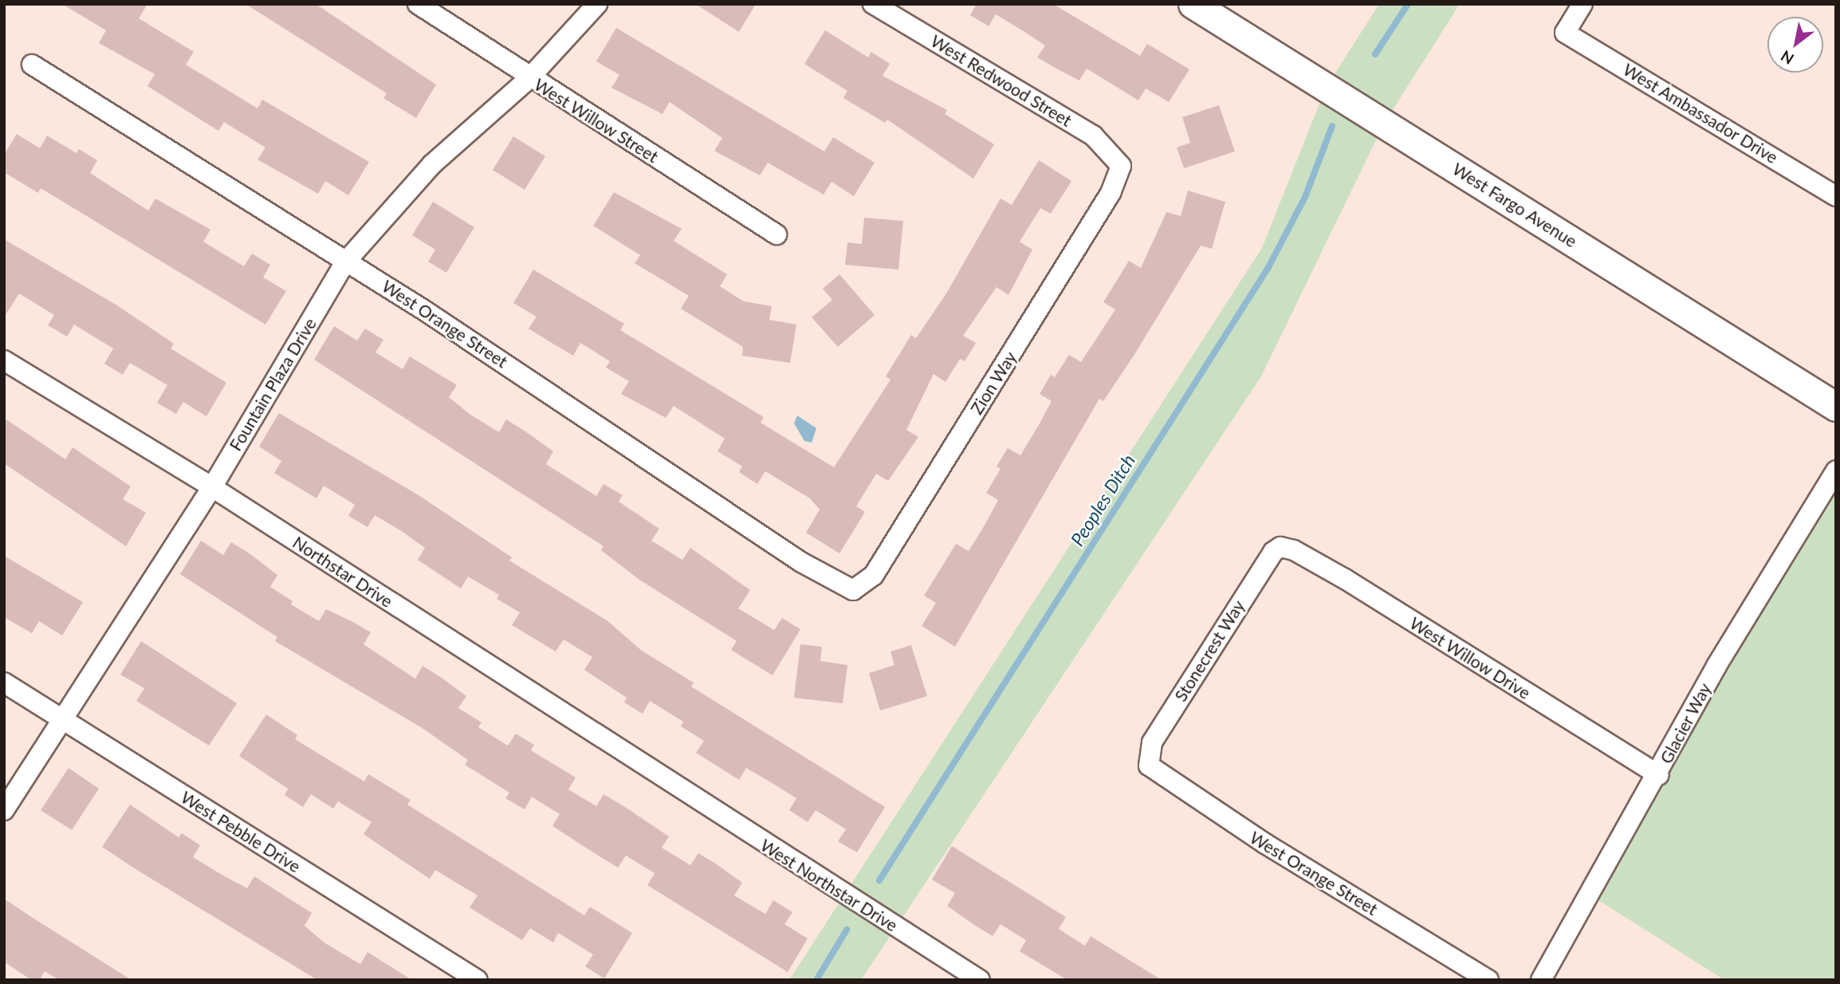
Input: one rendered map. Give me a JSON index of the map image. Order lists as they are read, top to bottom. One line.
{"streets":{"main road":["West Fargo Avenue"],"street":["West Redwood Street","West Ambassador Drive","West Willow Street","West Orange Street","Zion Way","Fountain Plaza Drive","Northstar Drive","Stonecrest Way","West Willow Drive","Glacier Way","West Pebble Drive","West Northstar Drive"]},"crossings":[["West Redwood Street","Zion Way"],["West Willow Street","Fountain Plaza Drive"],["West Orange Street","Zion Way"],["West Orange Street","Fountain Plaza Drive"],["West Orange Street","Stonecrest Way"],["Fountain Plaza Drive","Northstar Drive"],["Fountain Plaza Drive","West Pebble Drive"],["Northstar Drive","West Northstar Drive"],["Stonecrest Way","West Willow Drive"],["West Willow Drive","Glacier Way"]],"water":["Peoples Ditch"],"north":"bottom left"}
